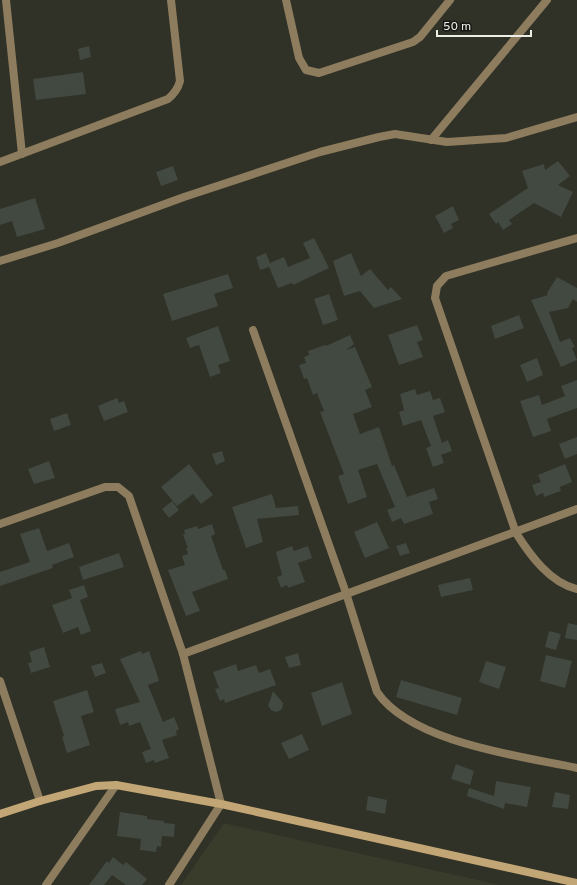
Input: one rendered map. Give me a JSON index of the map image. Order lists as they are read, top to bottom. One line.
{"scale_bar":"50 m"}
